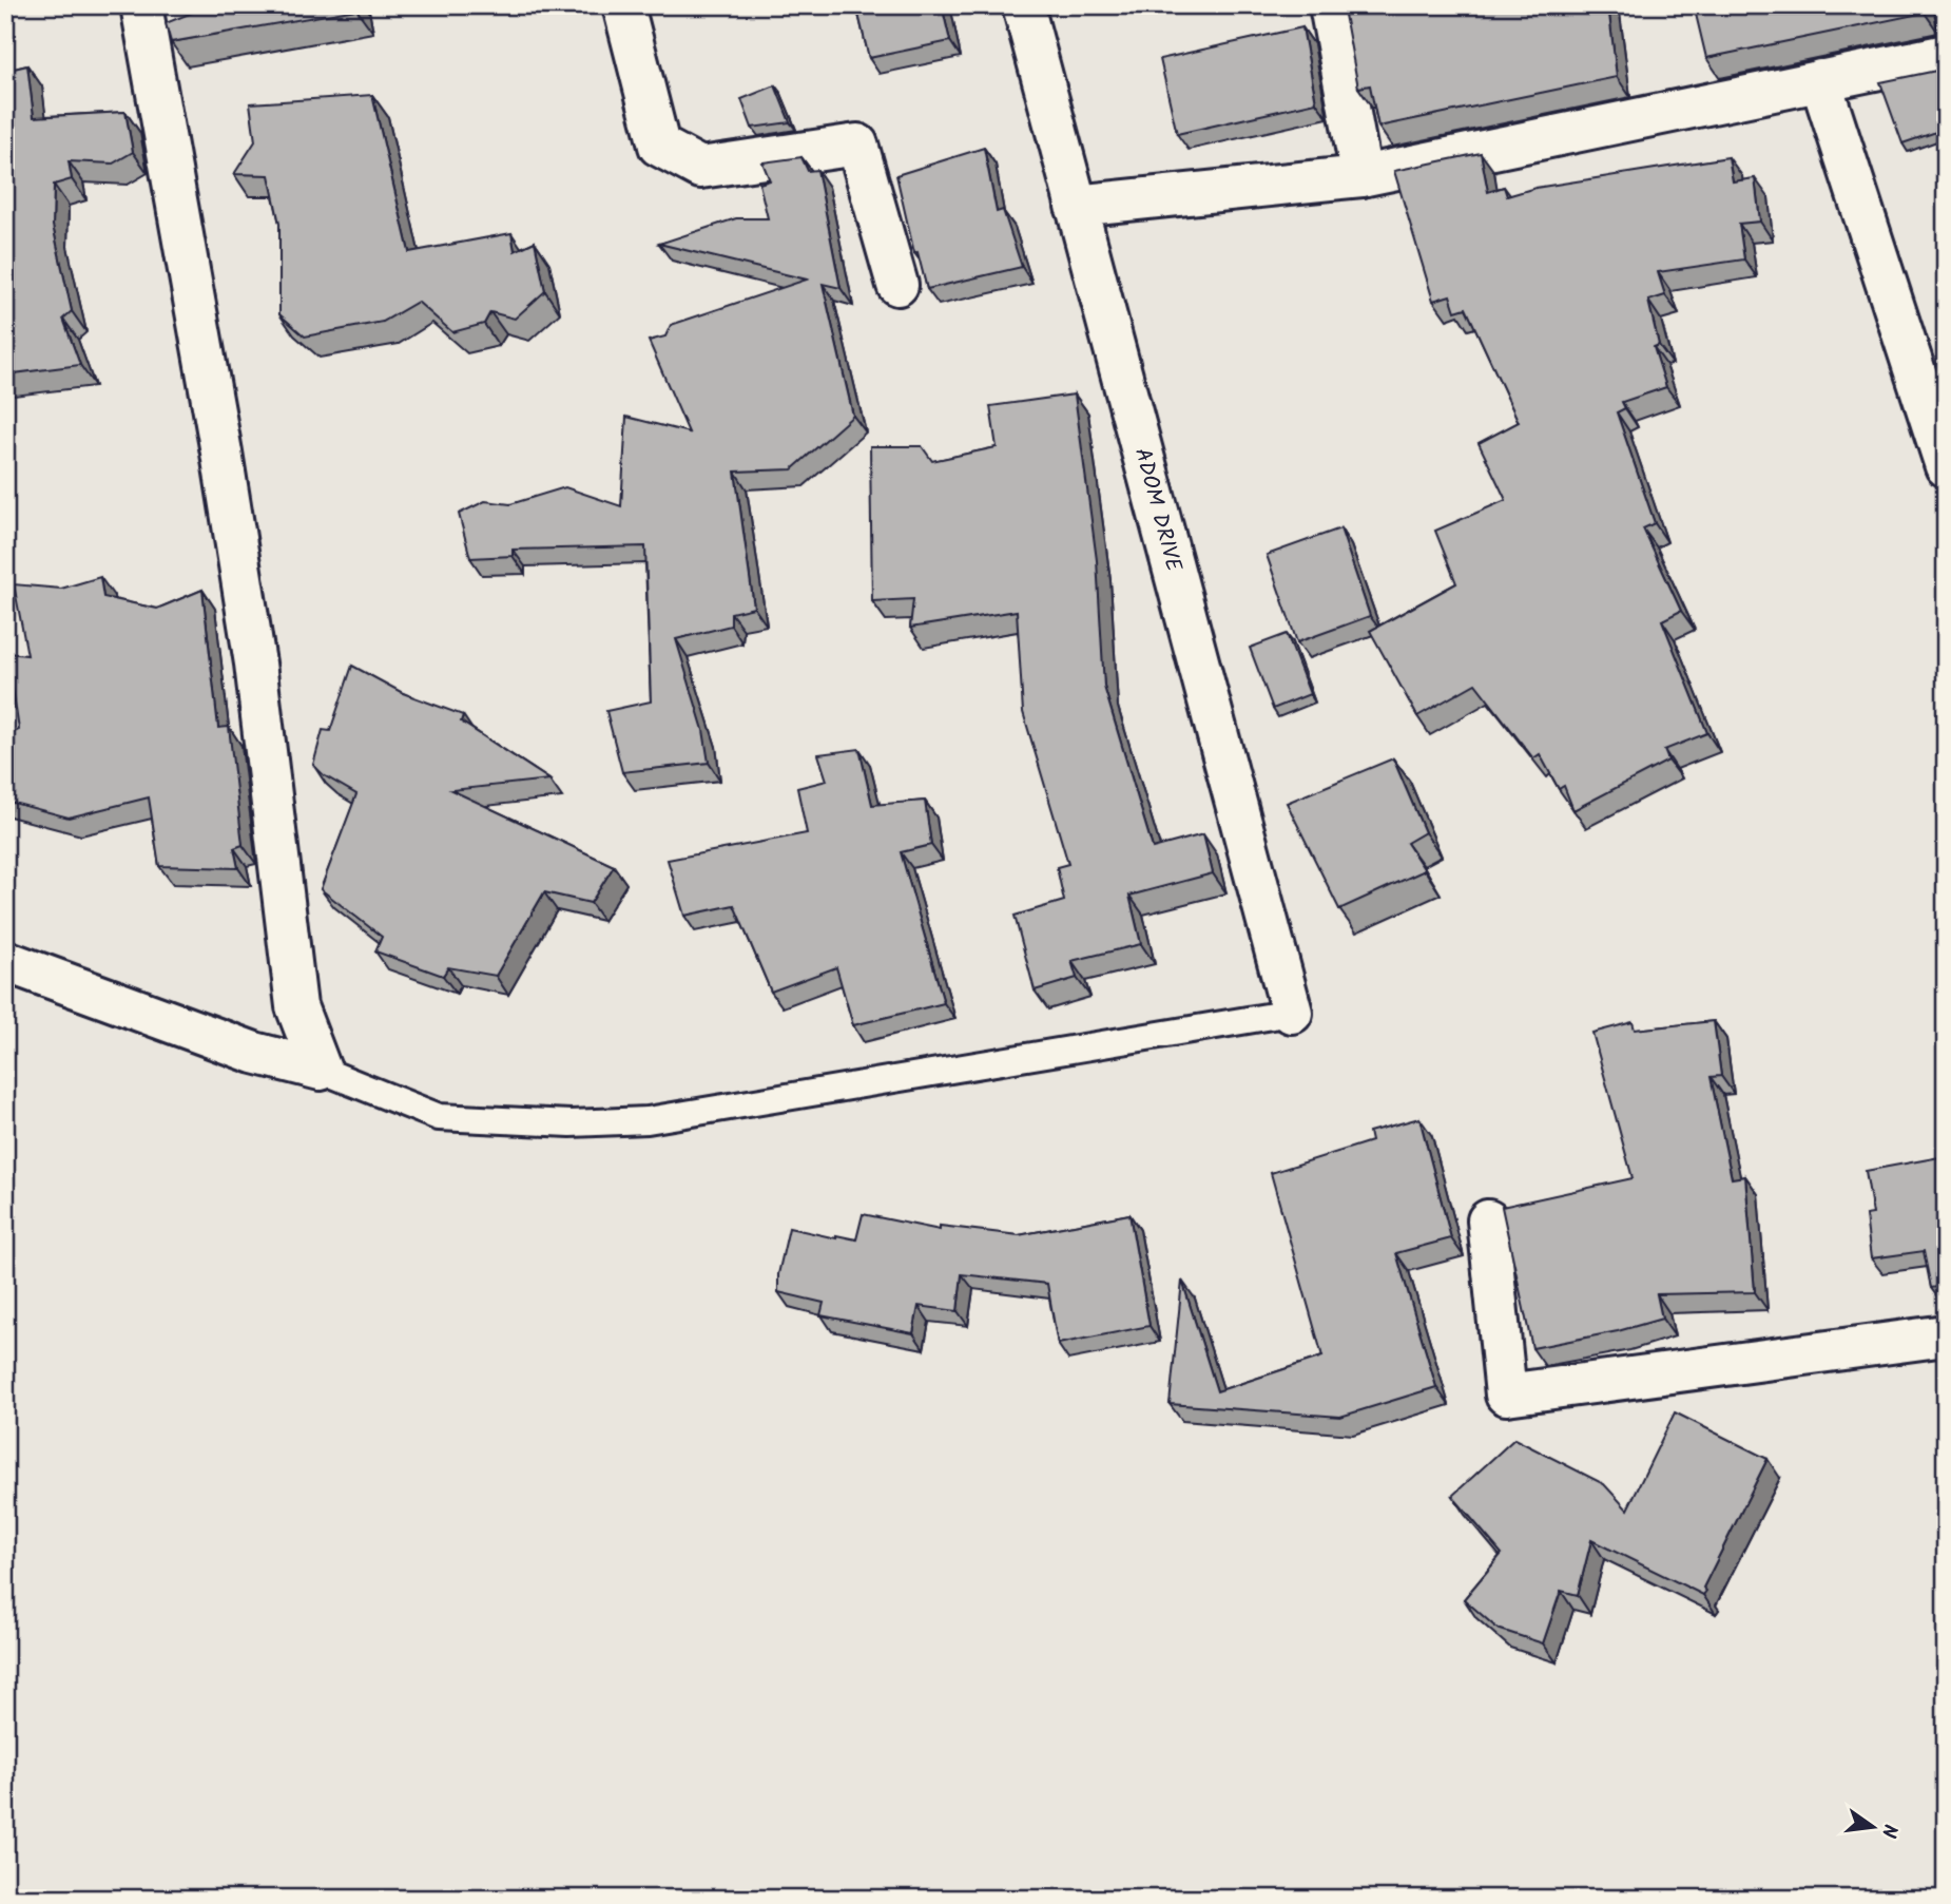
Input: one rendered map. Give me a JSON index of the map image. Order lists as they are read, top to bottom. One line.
{"streets":{"street":["ADOM DRIVE"]},"north":"right"}
